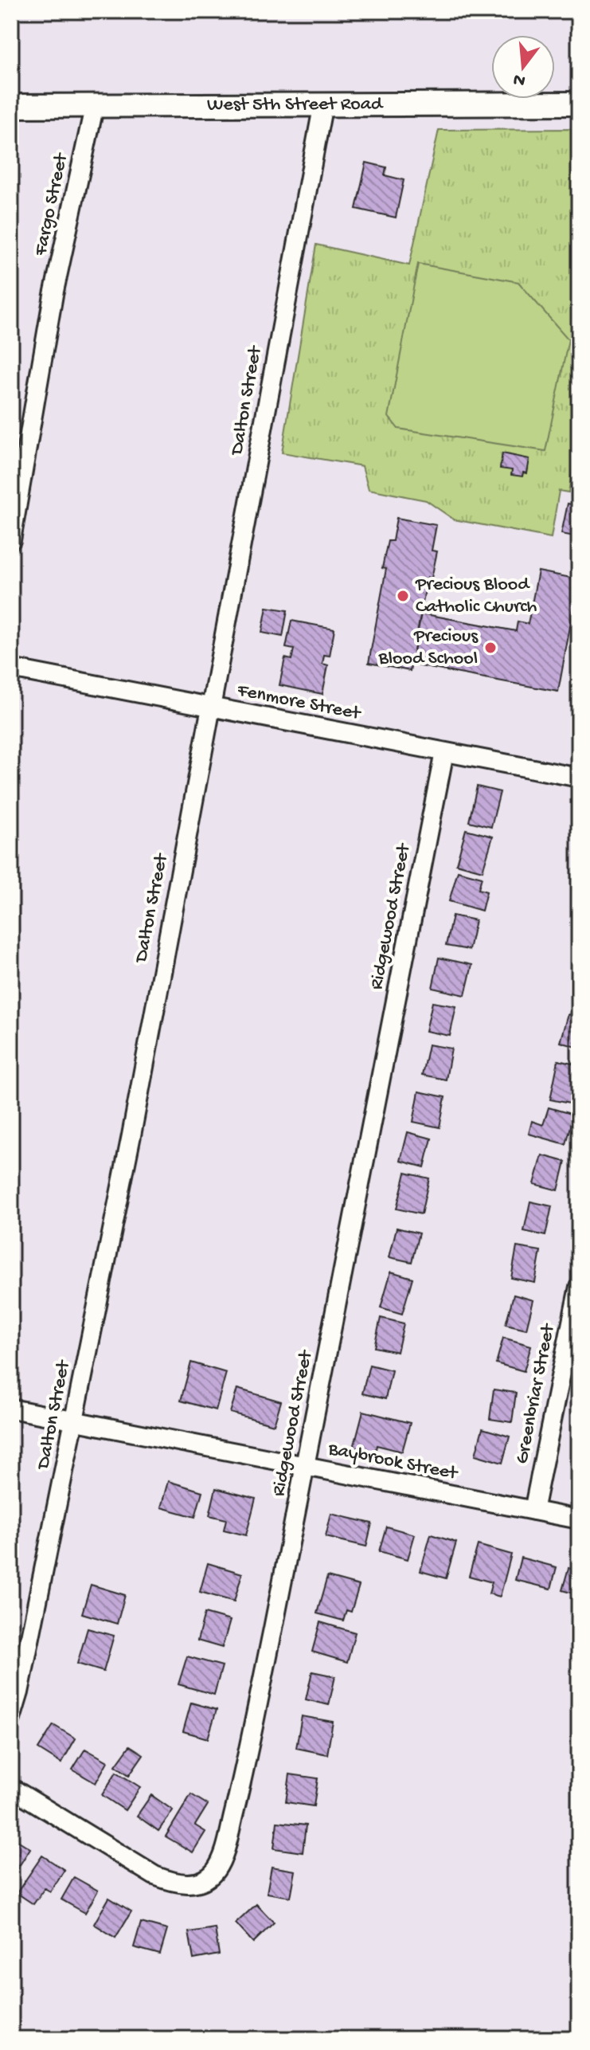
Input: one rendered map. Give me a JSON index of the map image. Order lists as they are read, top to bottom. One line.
{"streets":{"street":["West 5th Street Road","Fargo Street","Dalton Street","Fenmore Street","Ridgewood Street","Greenbriar Street","Baybrook Street"]},"crossings":[["West 5th Street Road","Fargo Street"],["West 5th Street Road","Dalton Street"],["Dalton Street","Fenmore Street"],["Dalton Street","Baybrook Street"],["Fenmore Street","Ridgewood Street"],["Ridgewood Street","Baybrook Street"],["Greenbriar Street","Baybrook Street"]],"places":["Precious Blood Catholic Church","Precious Blood School"],"north":"bottom"}
